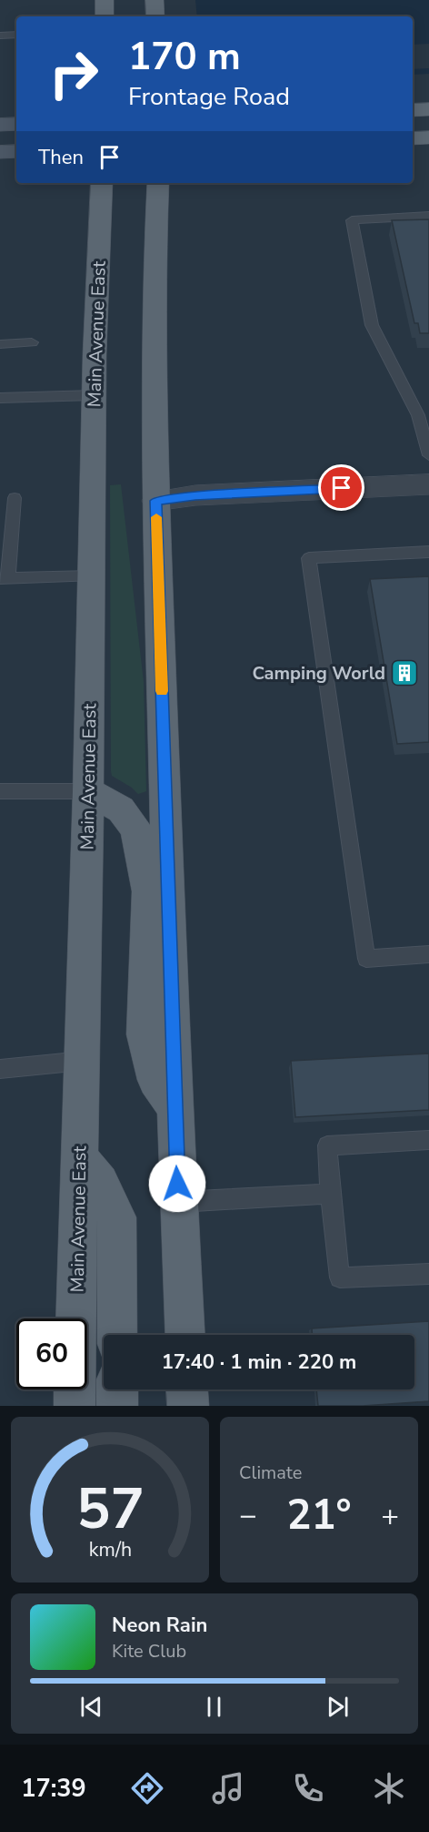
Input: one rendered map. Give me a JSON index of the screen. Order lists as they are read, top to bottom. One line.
{"streets":{"main road":["Main Avenue East"]},"places":{"building":["Camping World"]},"page":{"turn":["170 m","Frontage Road"],"then":"Then","limit":"60","trip":"17:40 · 1 min · 220 m","tile":"Climate","heat":["−","21°","+"],"song":["Neon Rain","Kite Club"],"tabs":"17:39","gauge":["57","km/h"]}}
